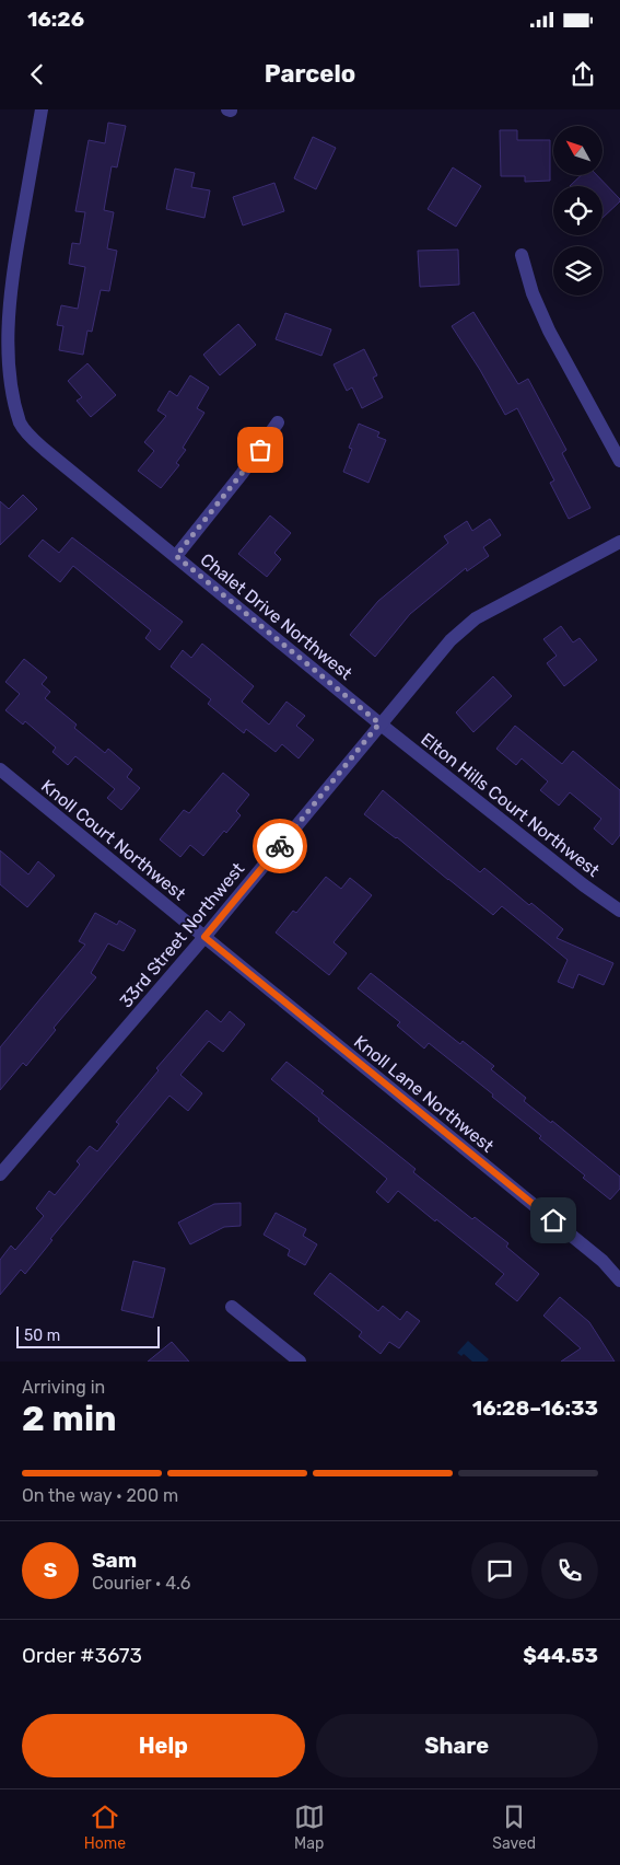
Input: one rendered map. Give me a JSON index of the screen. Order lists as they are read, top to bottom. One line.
{"streets":{"street":["Chalet Drive Northwest","Elton Hills Court Northwest","Knoll Court Northwest","33rd Street Northwest","Knoll Lane Northwest"]},"crossings":[["Chalet Drive Northwest","Elton Hills Court Northwest"],["Chalet Drive Northwest","33rd Street Northwest"],["Elton Hills Court Northwest","33rd Street Northwest"],["Knoll Court Northwest","33rd Street Northwest"],["Knoll Court Northwest","Knoll Lane Northwest"],["33rd Street Northwest","Knoll Lane Northwest"]],"scale_bar":"50 m","north":"top left","page":{"status":"16:26","header":"Parcelo","scale":"50 m","heading":["2 min","Arriving in","16:28–16:33"],"panel":["Sam","Courier · 4.6","Order #3673","$44.53"],"bar":"On the way · 200 m","round":"S","buttons":["Help","Share"],"tabs":["Home","Map","Saved"]}}
